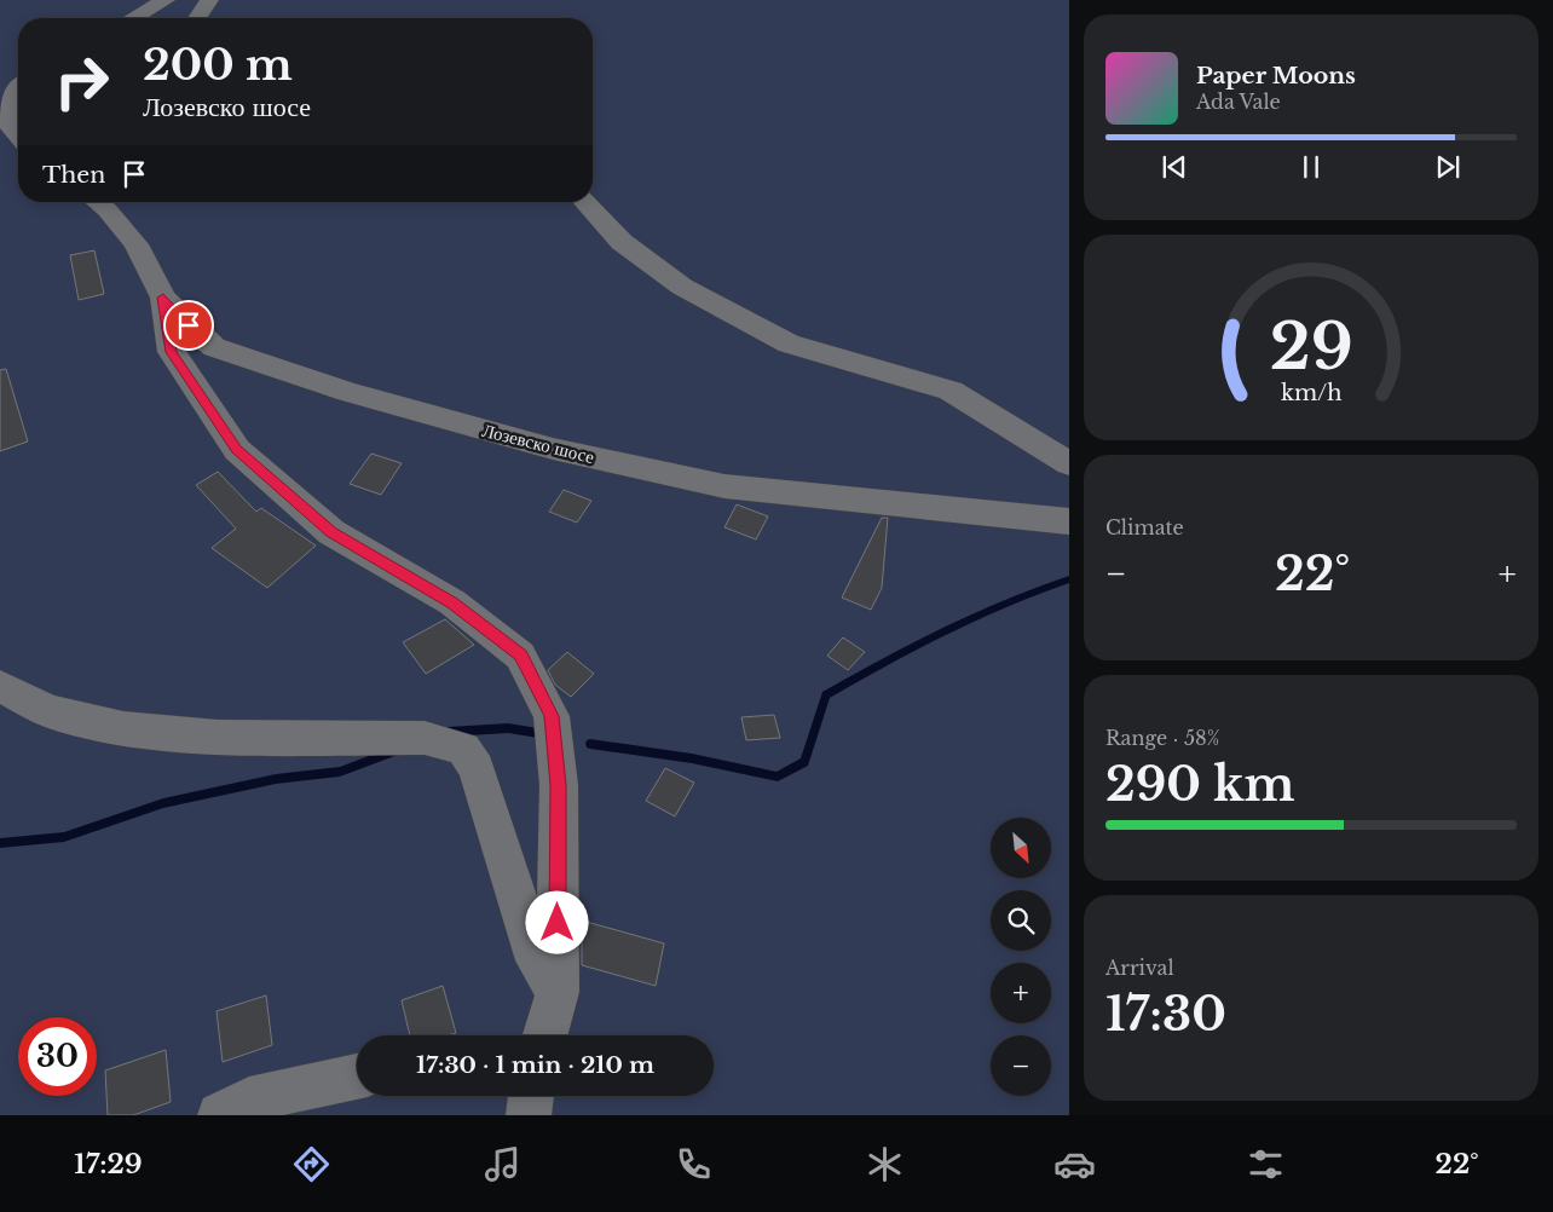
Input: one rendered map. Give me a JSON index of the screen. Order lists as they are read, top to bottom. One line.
{"streets":{"street":["Лозевско шосе"]},"north":"bottom right","page":{"turn":["200 m","Лозевско шосе"],"song":["Paper Moons","Ada Vale"],"then":"Then","tile":["Climate",["Range · 58%","290 km"],["Arrival","17:30"]],"heat":["−","22°","+"],"map_buttons":["+","−"],"limit":"30","trip":"17:30 · 1 min · 210 m","tabs":["17:29","22°"],"gauge":["29","km/h"]}}
